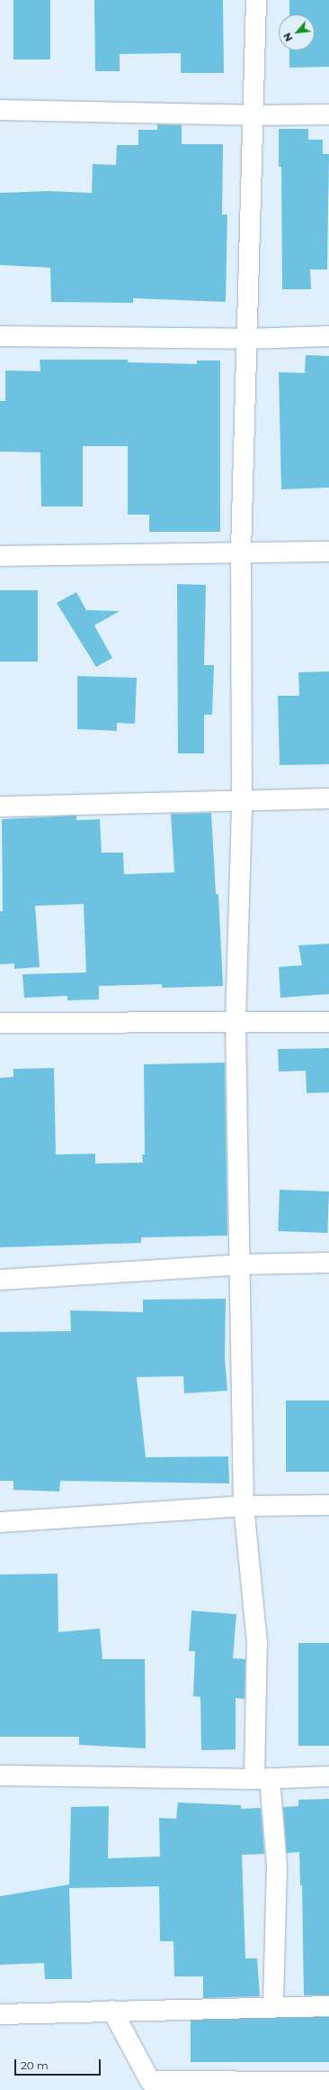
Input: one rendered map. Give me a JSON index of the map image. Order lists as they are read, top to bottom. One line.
{"scale_bar":"20 m","north":"bottom left"}
